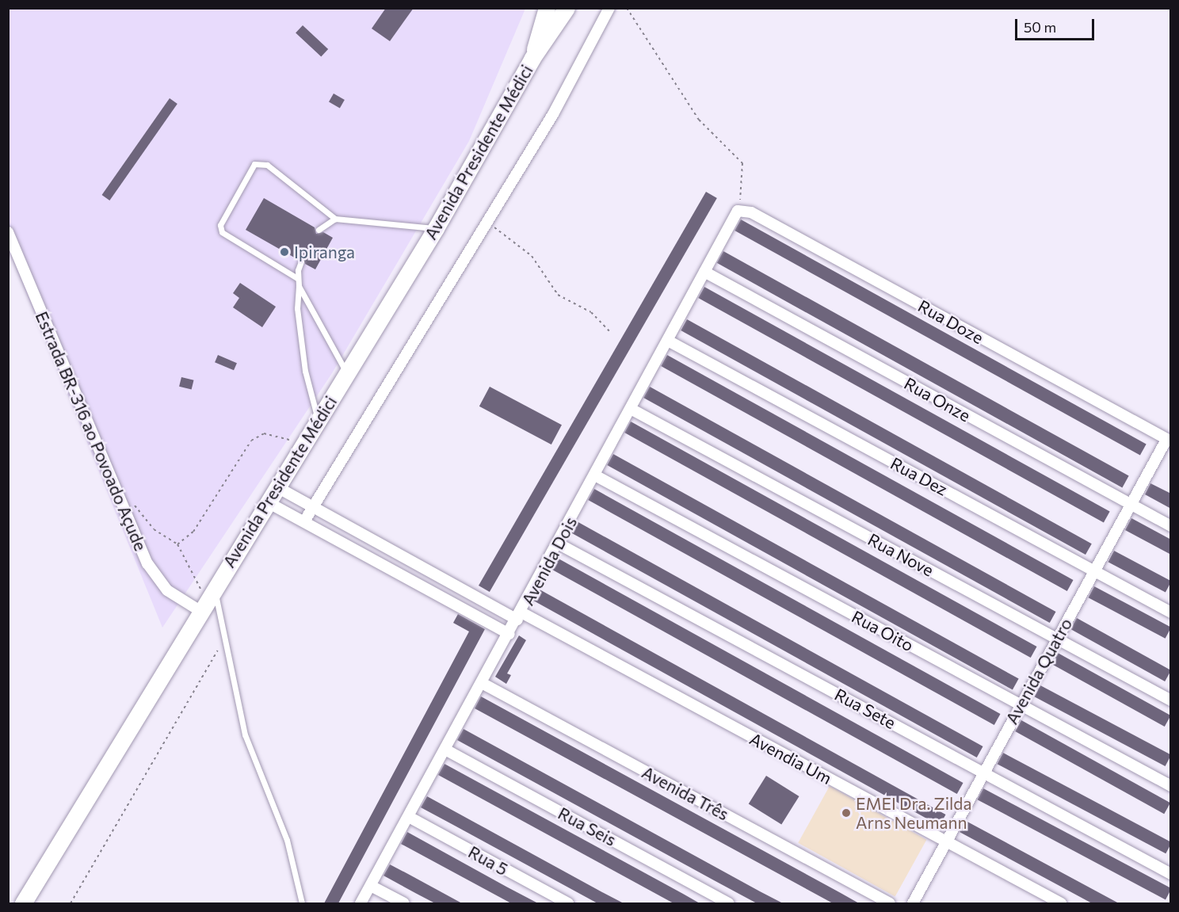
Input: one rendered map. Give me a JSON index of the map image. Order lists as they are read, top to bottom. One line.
{"streets":{"main road":["Avenida Presidente Médici"],"street":["Rua Doze","Rua Onze","Estrada BR-316 ao Povoado Açude","Rua Dez","Rua Nove","Avenida Dois","Rua Oito","Avenida Quatro","Rua Sete","Avendia Um","Avenida Três","Rua Seis","Rua 5"]},"crossings":[["Avenida Presidente Médici","Estrada BR-316 ao Povoado Açude"],["Avenida Presidente Médici","Avendia Um"],["Rua Doze","Avenida Dois"],["Rua Doze","Avenida Quatro"],["Rua Onze","Avenida Dois"],["Rua Onze","Avenida Quatro"],["Rua Dez","Avenida Dois"],["Rua Dez","Avenida Quatro"],["Rua Nove","Avenida Dois"],["Rua Nove","Avenida Quatro"],["Avenida Dois","Rua Oito"],["Avenida Dois","Rua Sete"],["Avenida Dois","Avendia Um"],["Avenida Dois","Avenida Três"],["Avenida Dois","Rua Seis"],["Avenida Dois","Rua 5"],["Rua Oito","Avenida Quatro"],["Avenida Quatro","Rua Sete"],["Avenida Quatro","Avendia Um"]],"places":["Ipiranga","EMEI Dra. Zilda Arns Neumann"],"scale_bar":"50 m"}
